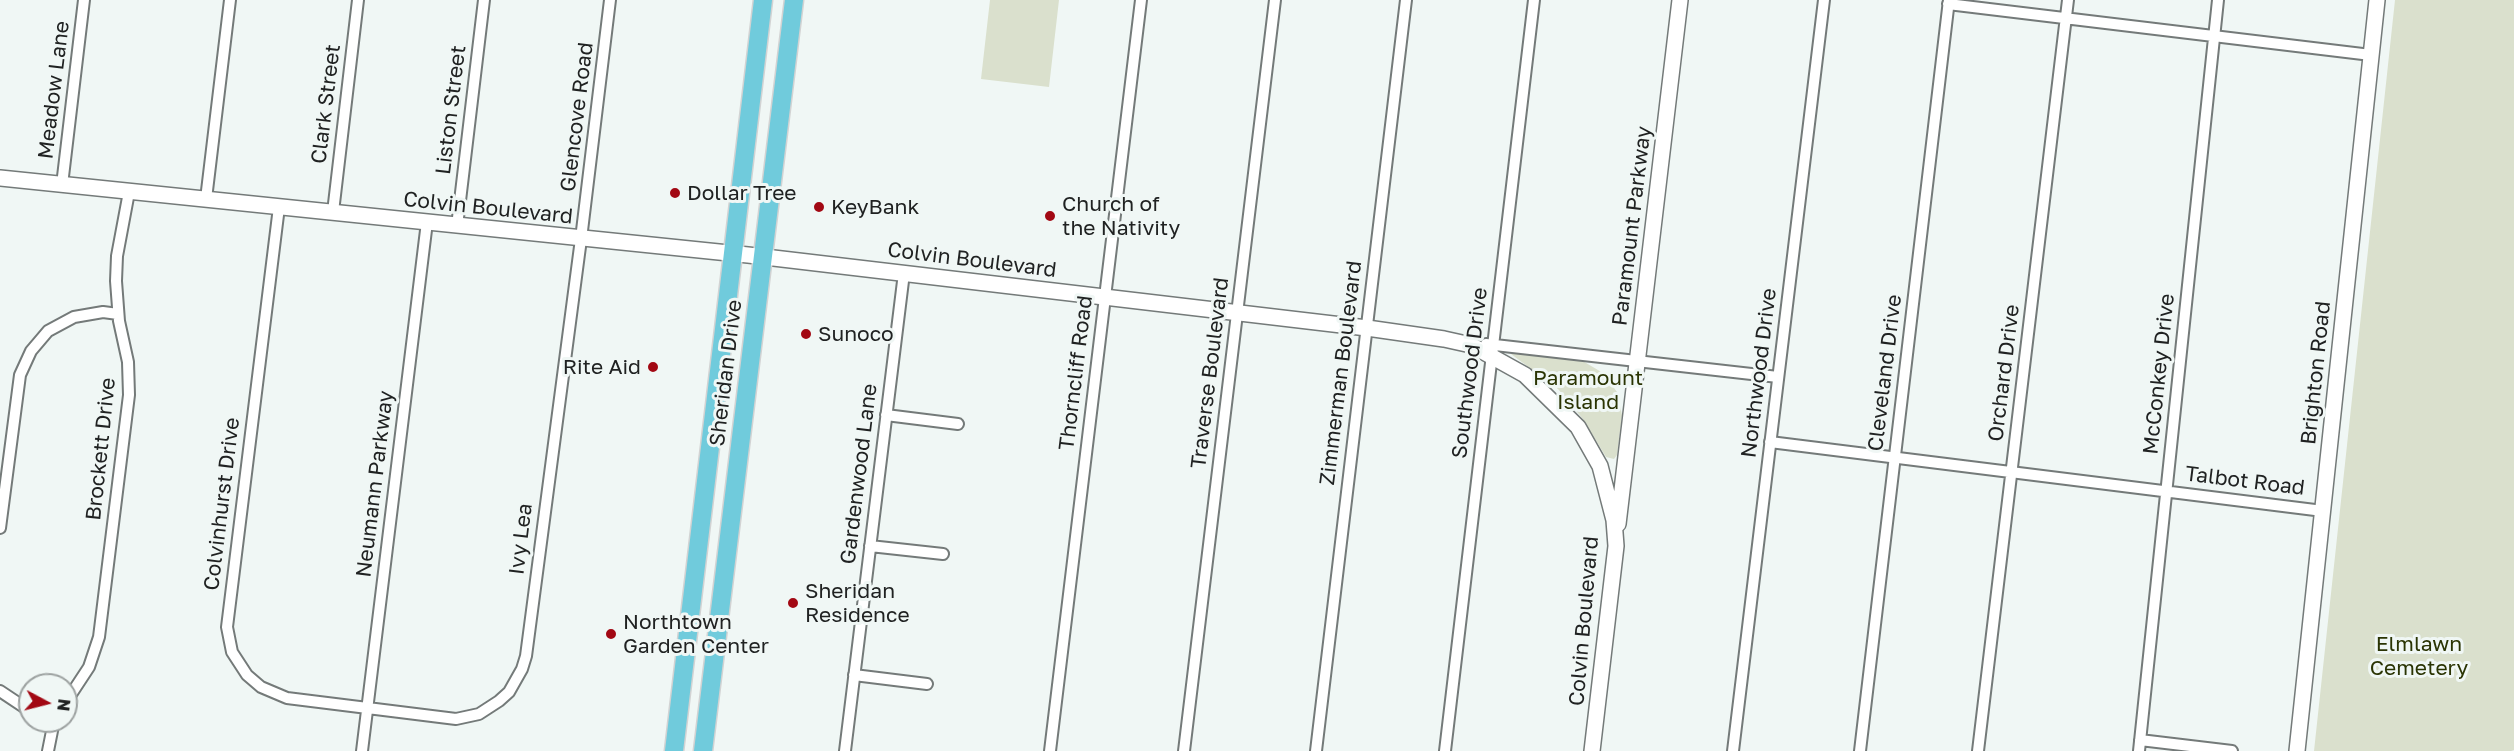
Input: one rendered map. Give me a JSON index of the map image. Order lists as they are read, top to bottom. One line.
{"streets":{"main road":["Sheridan Drive"],"street":["Meadow Lane","Clark Street","Liston Street","Glencove Road","Colvin Boulevard","Paramount Parkway","Thorncliff Road","Traverse Boulevard","Zimmerman Boulevard","Southwood Drive","Northwood Drive","Cleveland Drive","Orchard Drive","Brighton Road","McConkey Drive","Brockett Drive","Gardenwood Lane","Talbot Road","Neumann Parkway","Colvinhurst Drive","Ivy Lea"]},"crossings":[["Meadow Lane","Colvin Boulevard"],["Clark Street","Colvin Boulevard"],["Liston Street","Colvin Boulevard"],["Glencove Road","Colvin Boulevard"],["Glencove Road","Ivy Lea"],["Colvin Boulevard","Paramount Parkway"],["Colvin Boulevard","Sheridan Drive"],["Colvin Boulevard","Thorncliff Road"],["Colvin Boulevard","Traverse Boulevard"],["Colvin Boulevard","Zimmerman Boulevard"],["Colvin Boulevard","Southwood Drive"],["Colvin Boulevard","Brockett Drive"],["Colvin Boulevard","Gardenwood Lane"],["Colvin Boulevard","Neumann Parkway"],["Colvin Boulevard","Colvinhurst Drive"],["Colvin Boulevard","Ivy Lea"],["Northwood Drive","Talbot Road"],["Cleveland Drive","Talbot Road"],["Orchard Drive","Talbot Road"],["Brighton Road","Talbot Road"],["McConkey Drive","Talbot Road"],["Neumann Parkway","Colvinhurst Drive"],["Neumann Parkway","Ivy Lea"],["Colvinhurst Drive","Ivy Lea"]],"parks":["Paramount Island","Elmlawn Cemetery"],"places":["Dollar Tree","KeyBank","Church of the Nativity","Sunoco","Rite Aid","Sheridan Residence","Northtown Garden Center"],"north":"right"}
